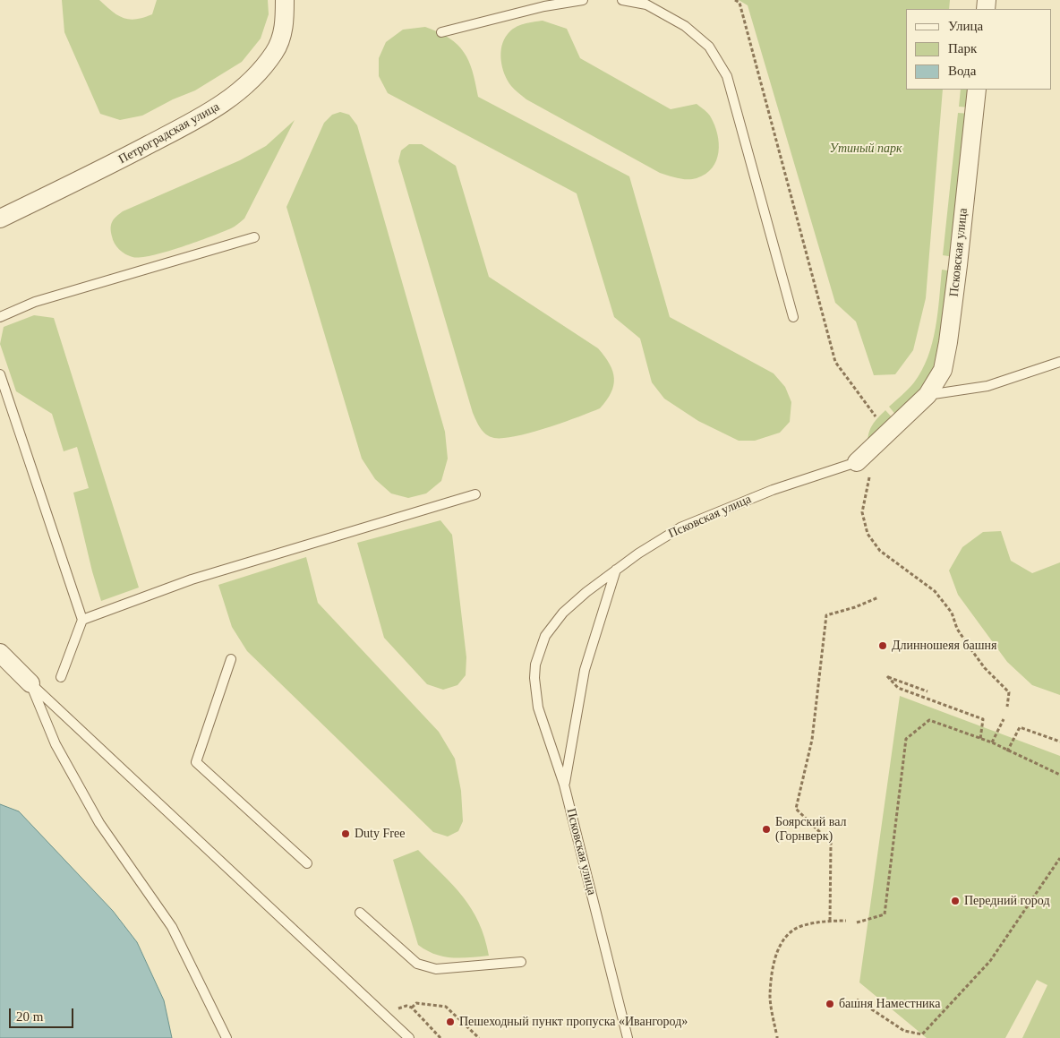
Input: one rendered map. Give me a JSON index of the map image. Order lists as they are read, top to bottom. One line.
{"streets":{"street":["Петроградская улица","Псковская улица"]},"parks":["Утиный парк"],"places":["Длинношеяя башня","Боярский вал (Горнверк)","Duty Free","Передний город","башня Наместника","Пешеходный пункт пропуска «Ивангород»"],"legend":["Улица","Парк","Вода"],"scale_bar":"20 m"}
